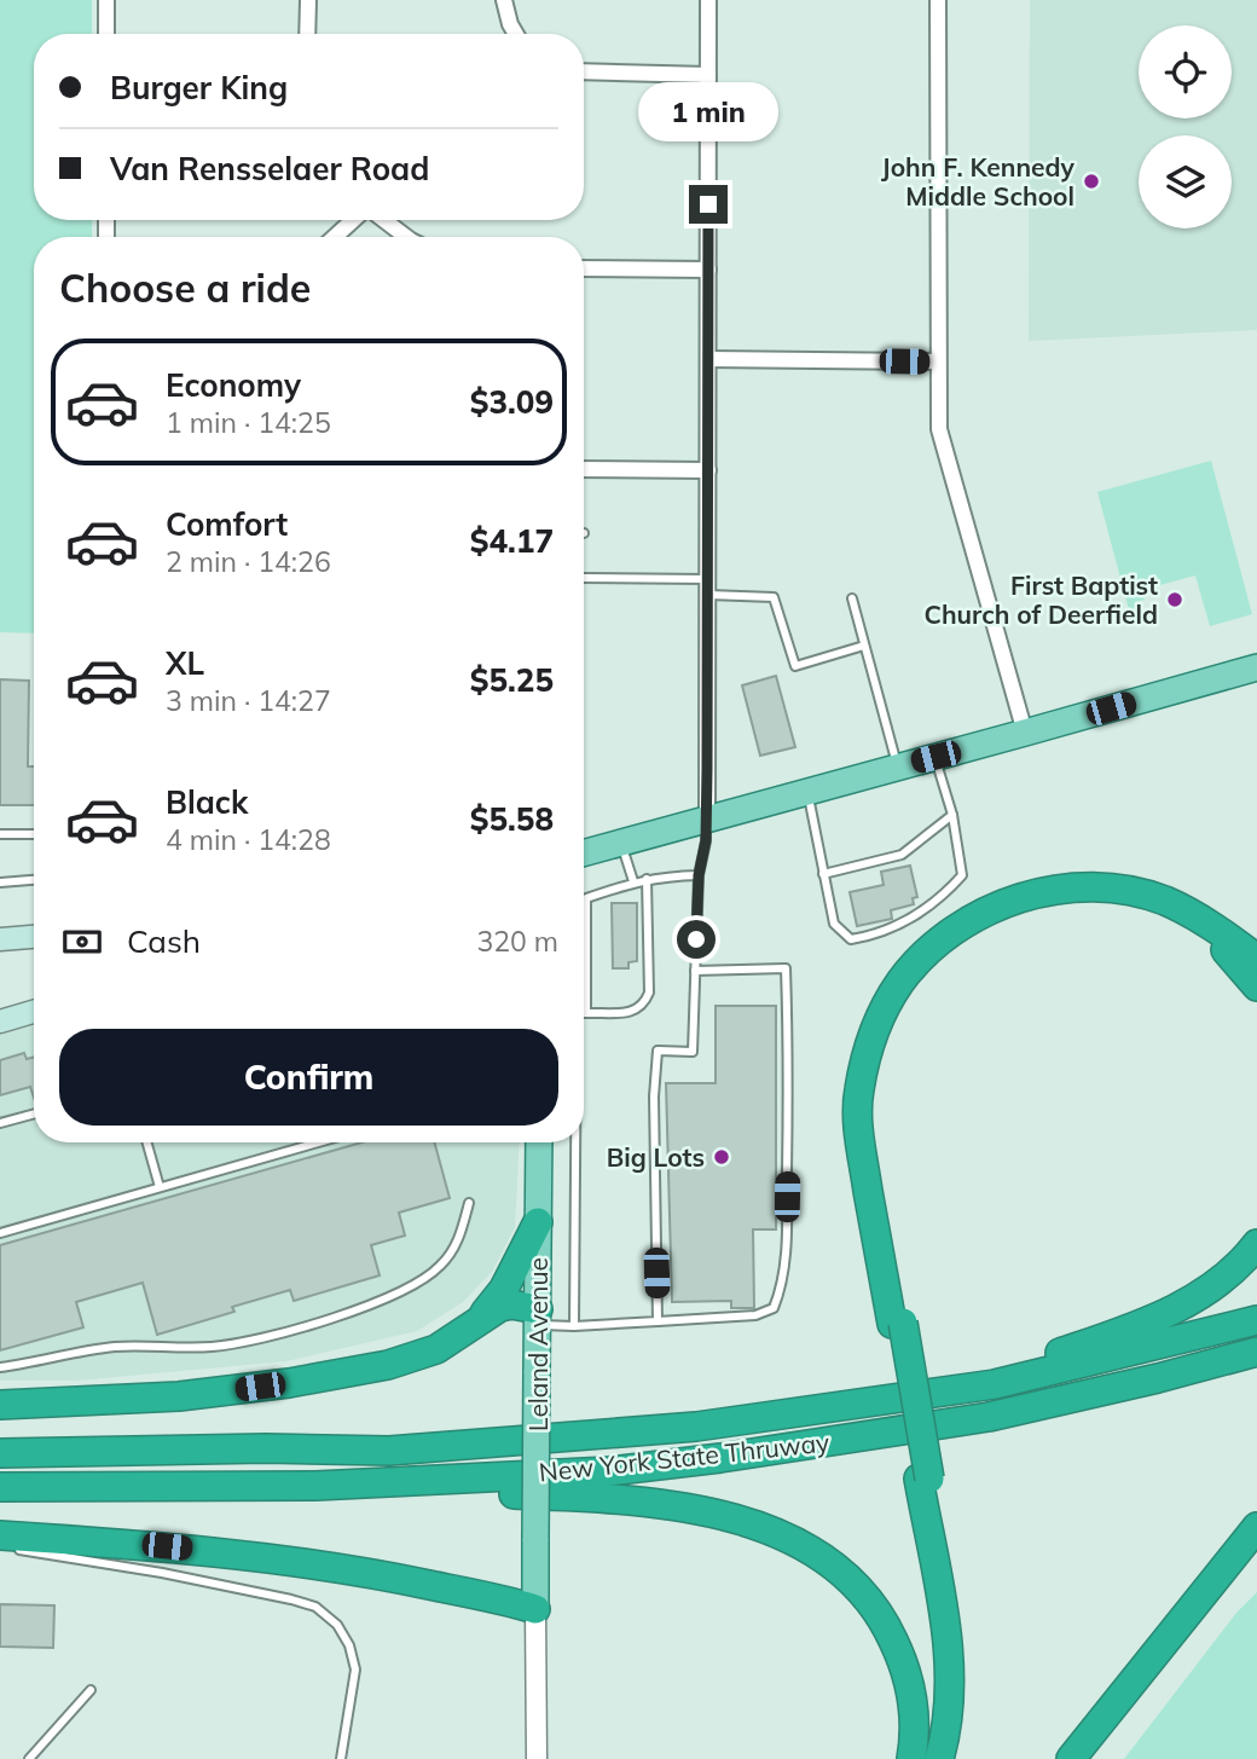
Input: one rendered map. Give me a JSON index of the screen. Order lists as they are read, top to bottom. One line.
{"streets":{"highway":["New York State Thruway"],"main road":["Leland Avenue"]},"places":["John F. Kennedy Middle School","First Baptist Church of Deerfield","Big Lots"],"page":{"banner":["Burger King","Van Rensselaer Road"],"bubble":"1 min","heading":"Choose a ride","list":[{"name":"Economy","note":"1 min · 14:25","value":"$3.09"},{"name":"Comfort","note":"2 min · 14:26","value":"$4.17"},{"name":"XL","note":"3 min · 14:27","value":"$5.25"},{"name":"Black","note":"4 min · 14:28","value":"$5.58"}],"pay":["Cash","320 m"],"buttons":"Confirm"}}
